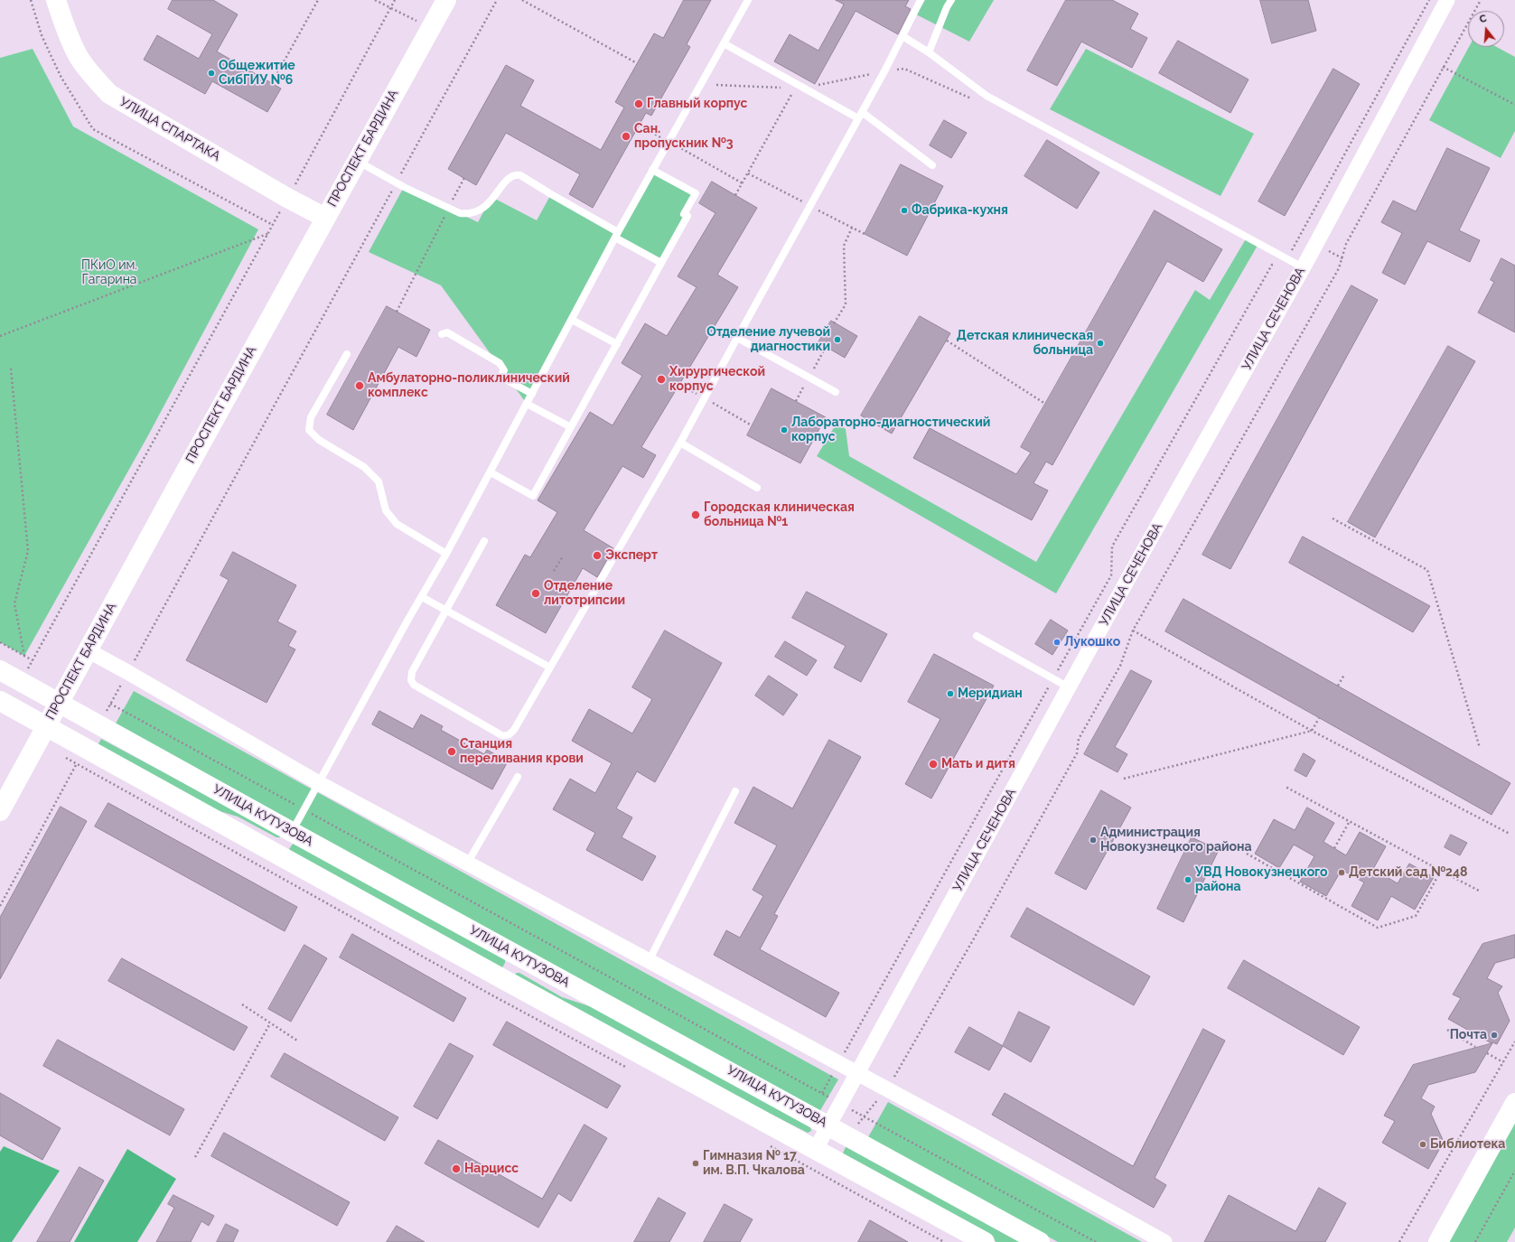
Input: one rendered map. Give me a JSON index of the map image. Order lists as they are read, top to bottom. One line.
{"streets":{"main road":["УЛИЦА СПАРТАКА","ПРОСПЕКТ БАРДИНА","УЛИЦА КУТУЗОВА"],"street":["УЛИЦА СЕЧЕНОВА"]},"crossings":[["УЛИЦА СПАРТАКА","ПРОСПЕКТ БАРДИНА"],["ПРОСПЕКТ БАРДИНА","УЛИЦА КУТУЗОВА"],["УЛИЦА СЕЧЕНОВА","УЛИЦА КУТУЗОВА"]],"parks":["ПКиО им. Гагарина"],"places":["Общежитие СибГИУ №6","Главный корпус","Сан. пропускник №3","Фабрика-кухня","Отделение лучевой диагностики","Детская клиническая больница","Хирургической корпус","Амбулаторно-поликлинический комплекс","Лабораторно-диагностический корпус","Городская клиническая больница №1","Эксперт","Отделение литотрипсии","Лукошко","Меридиан","Станция переливания крови","Мать и дитя","Администрация Новокузнецкого района","Детский сад №248","УВД Новокузнецкого района","Почта","Библиотека","Гимназия № 17 им. В.П. Чкалова","Нарцисс"],"north":"top"}
